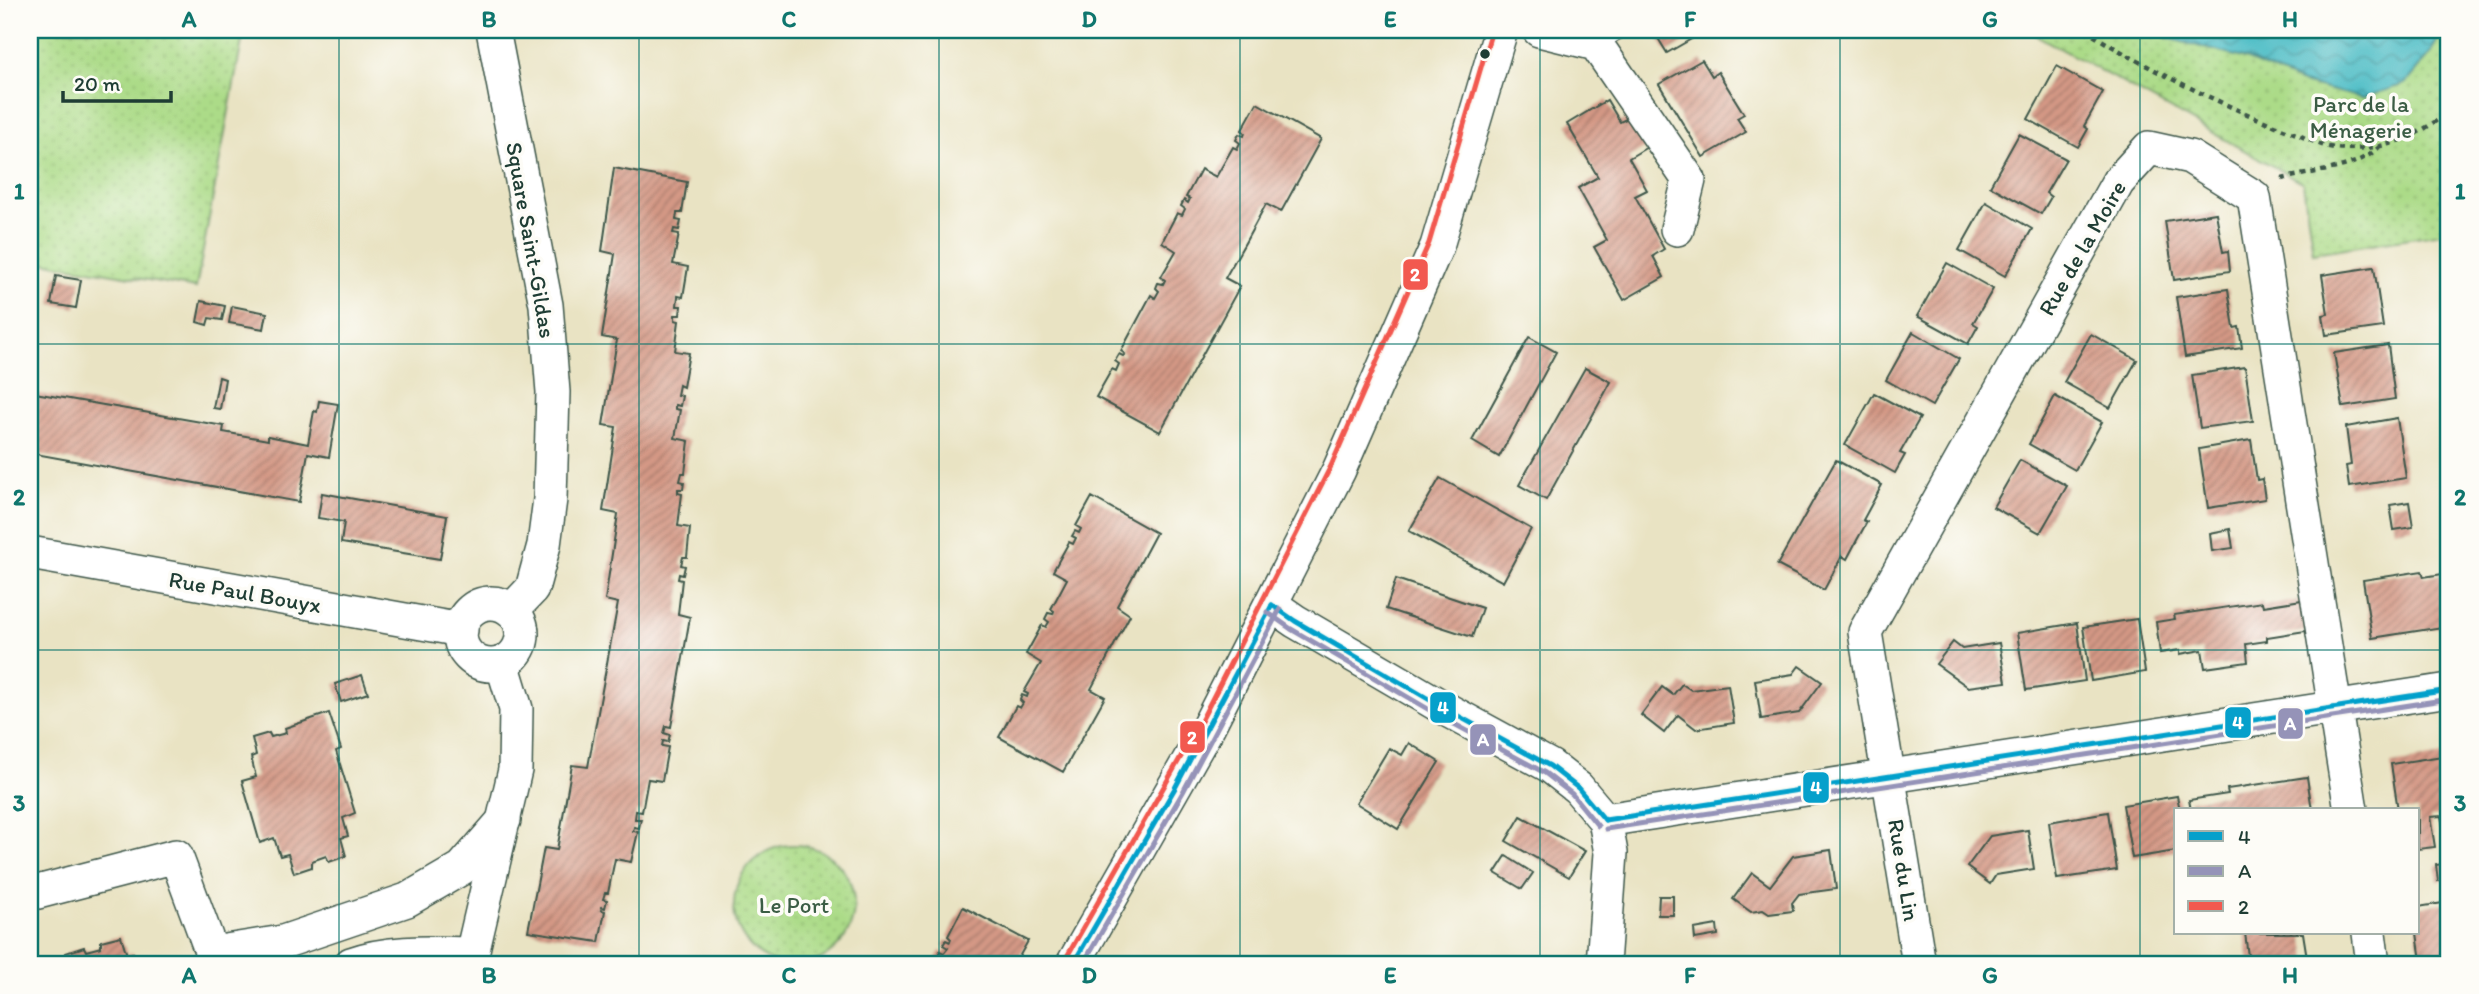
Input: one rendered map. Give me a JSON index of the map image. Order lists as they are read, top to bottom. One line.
{"streets":{"street":["Square Saint-Gildas","Rue de la Moire","Rue Paul Bouyx","Rue du Lin"]},"crossings":[["Square Saint-Gildas","Rue Paul Bouyx"],["Rue de la Moire","Rue du Lin"]],"parks":["Parc de la Ménagerie","Le Port"],"lines":["transit line 2","transit line 4","transit line A"],"legend":["4","A","2"],"scale_bar":"20 m","grid":{"columns":["A","B","C","D","E","F","G","H"],"rows":["1","2","3"]}}
